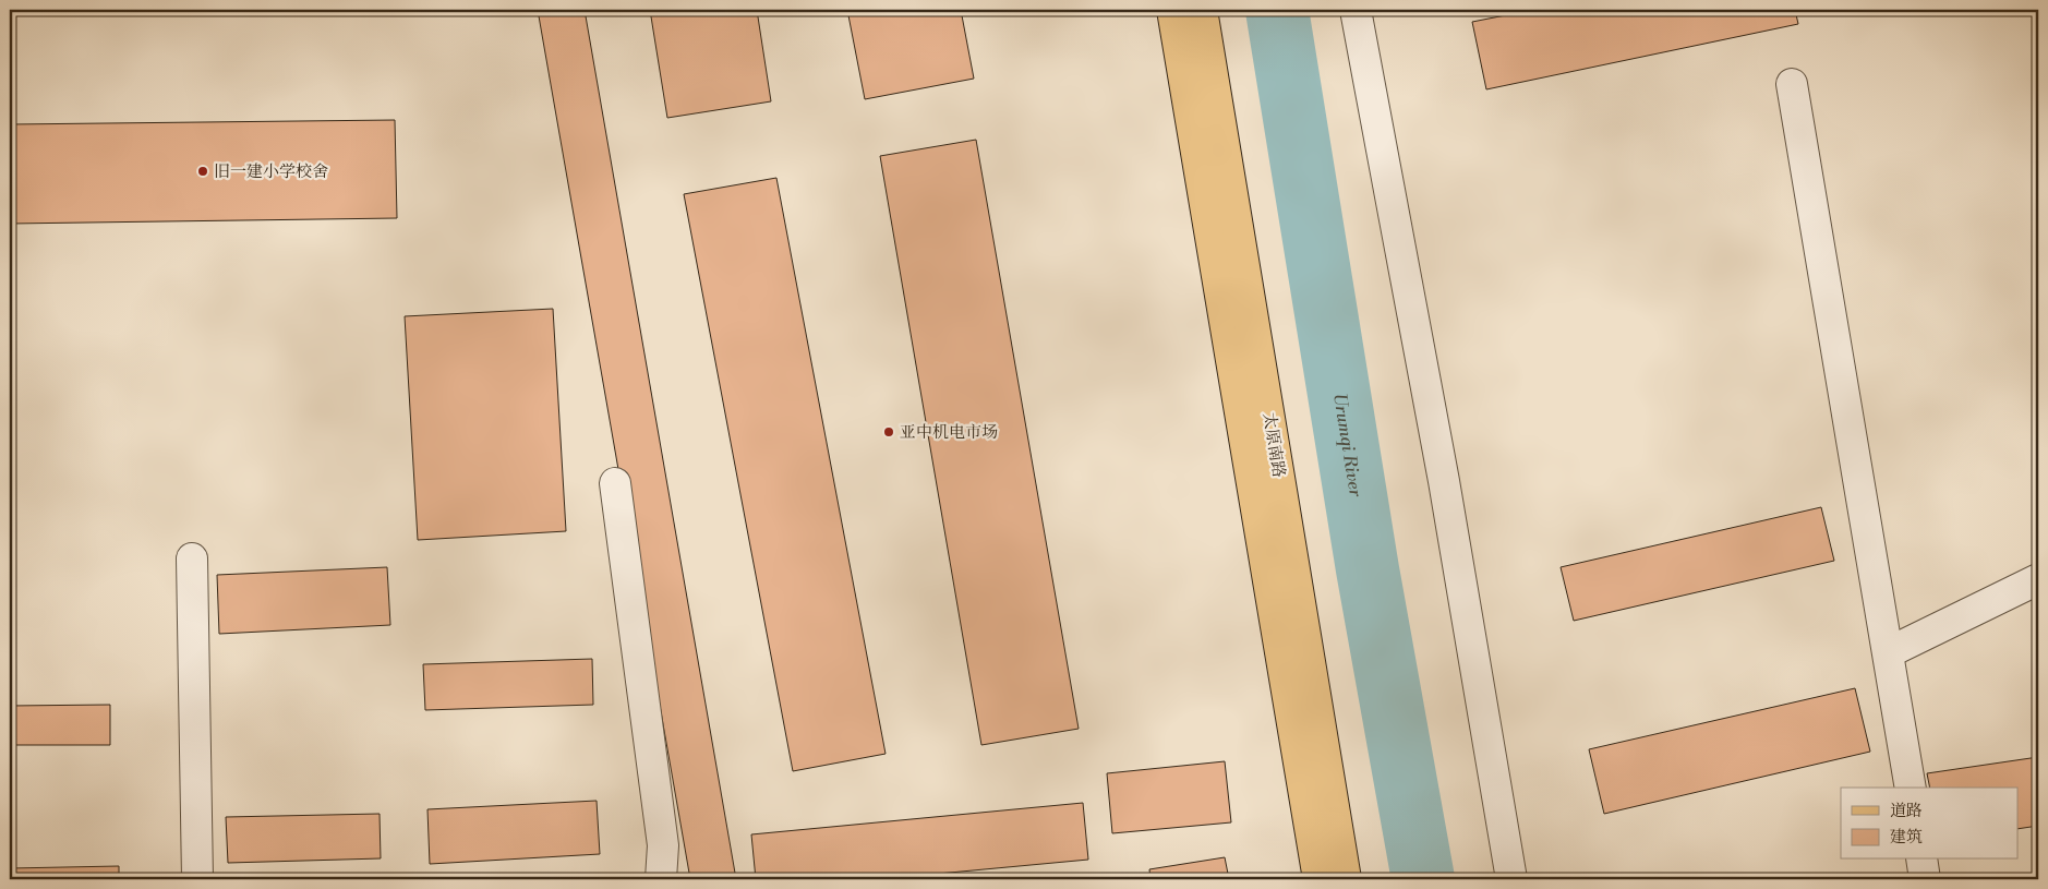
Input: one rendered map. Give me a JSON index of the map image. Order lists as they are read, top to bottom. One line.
{"streets":{"main road":["太原南路"]},"water":["Urumqi River"],"places":["旧一建小学校舍","亚中机电市场"],"legend":["道路","建筑"]}
